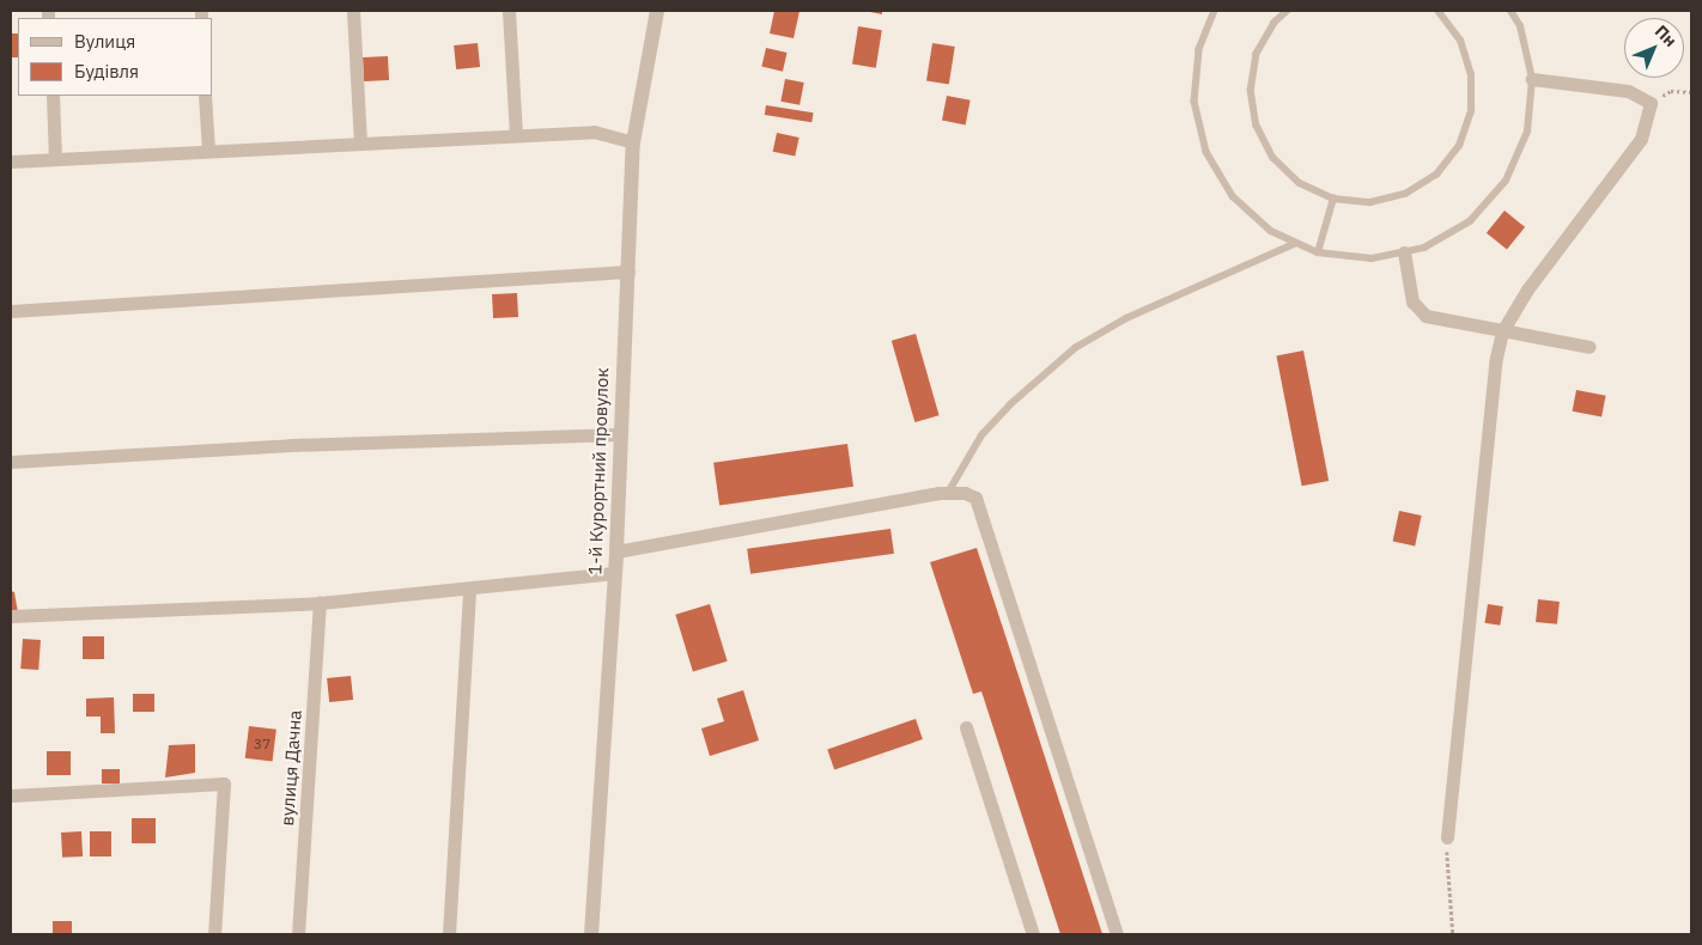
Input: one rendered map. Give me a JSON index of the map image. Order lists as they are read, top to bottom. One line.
{"streets":{"street":["1-й Курортний провулок","вулиця Дачна"]},"house_numbers":["37"],"legend":["Вулиця","Будівля"],"north":"top right"}
